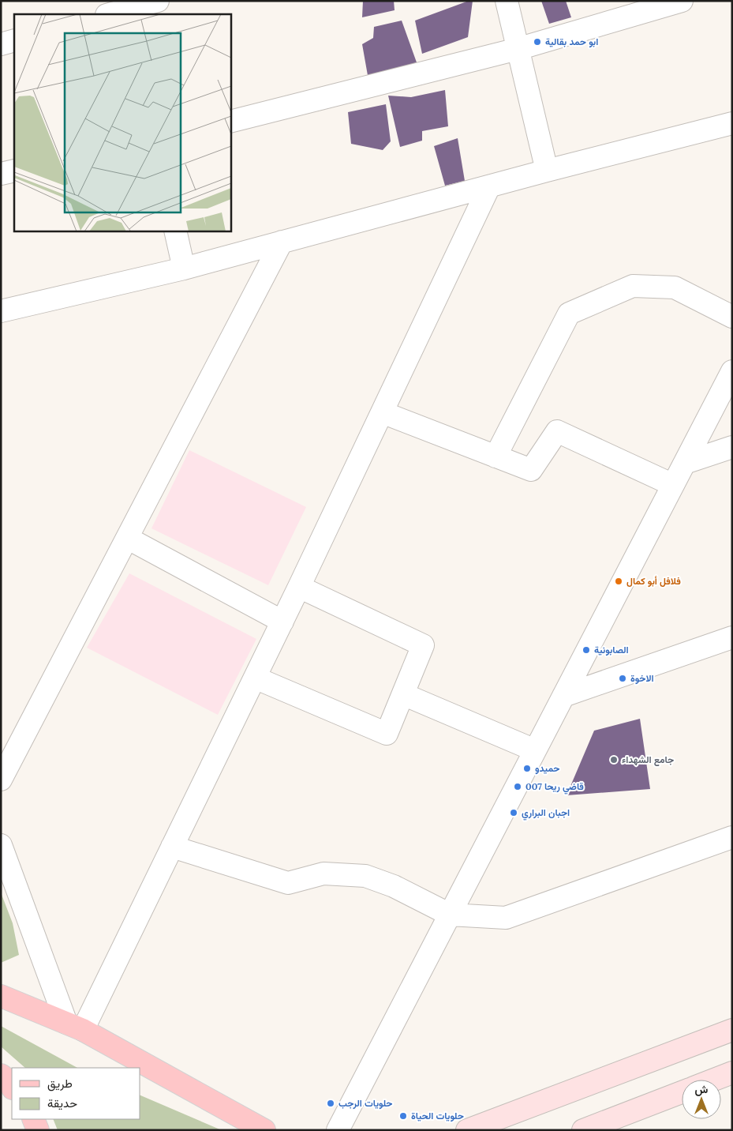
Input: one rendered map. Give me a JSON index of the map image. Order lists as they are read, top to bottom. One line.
{"places":["ابو حمد بقالية","فلافل أبو كمال","الصابونية","الاخوة","جامع الشهداء","حميدو","قاضي ريحا 007","اجبان البراري","حلويات الرجب","حلويات الحياة"],"legend":["طريق","حديقة"],"north":"top"}
